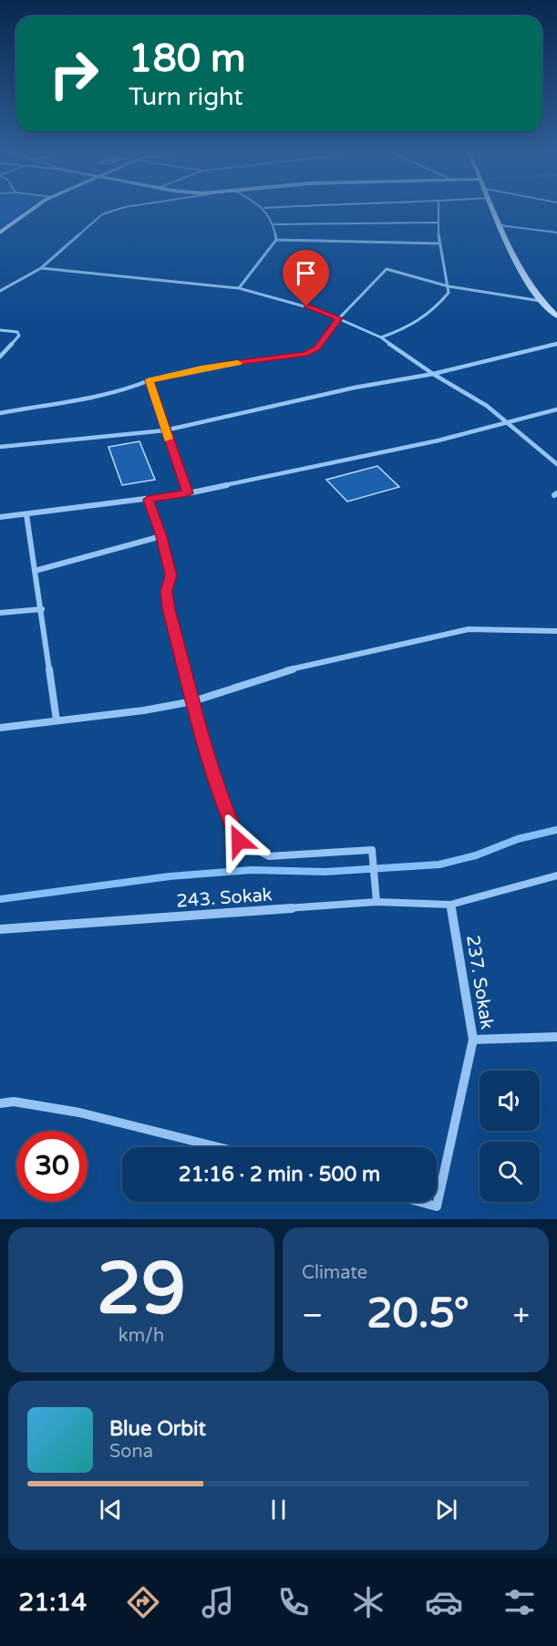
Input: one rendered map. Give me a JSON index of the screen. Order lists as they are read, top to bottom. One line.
{"streets":{"street":["243. Sokak","237. Sokak"]},"crossings":[["243. Sokak","237. Sokak"]],"page":{"turn":["180 m","Turn right"],"limit":"30","trip":"21:16 · 2 min · 500 m","tile":[["29","km/h"],"Climate"],"heat":["−","20.5°","+"],"song":["Blue Orbit","Sona"],"tabs":"21:14"}}
